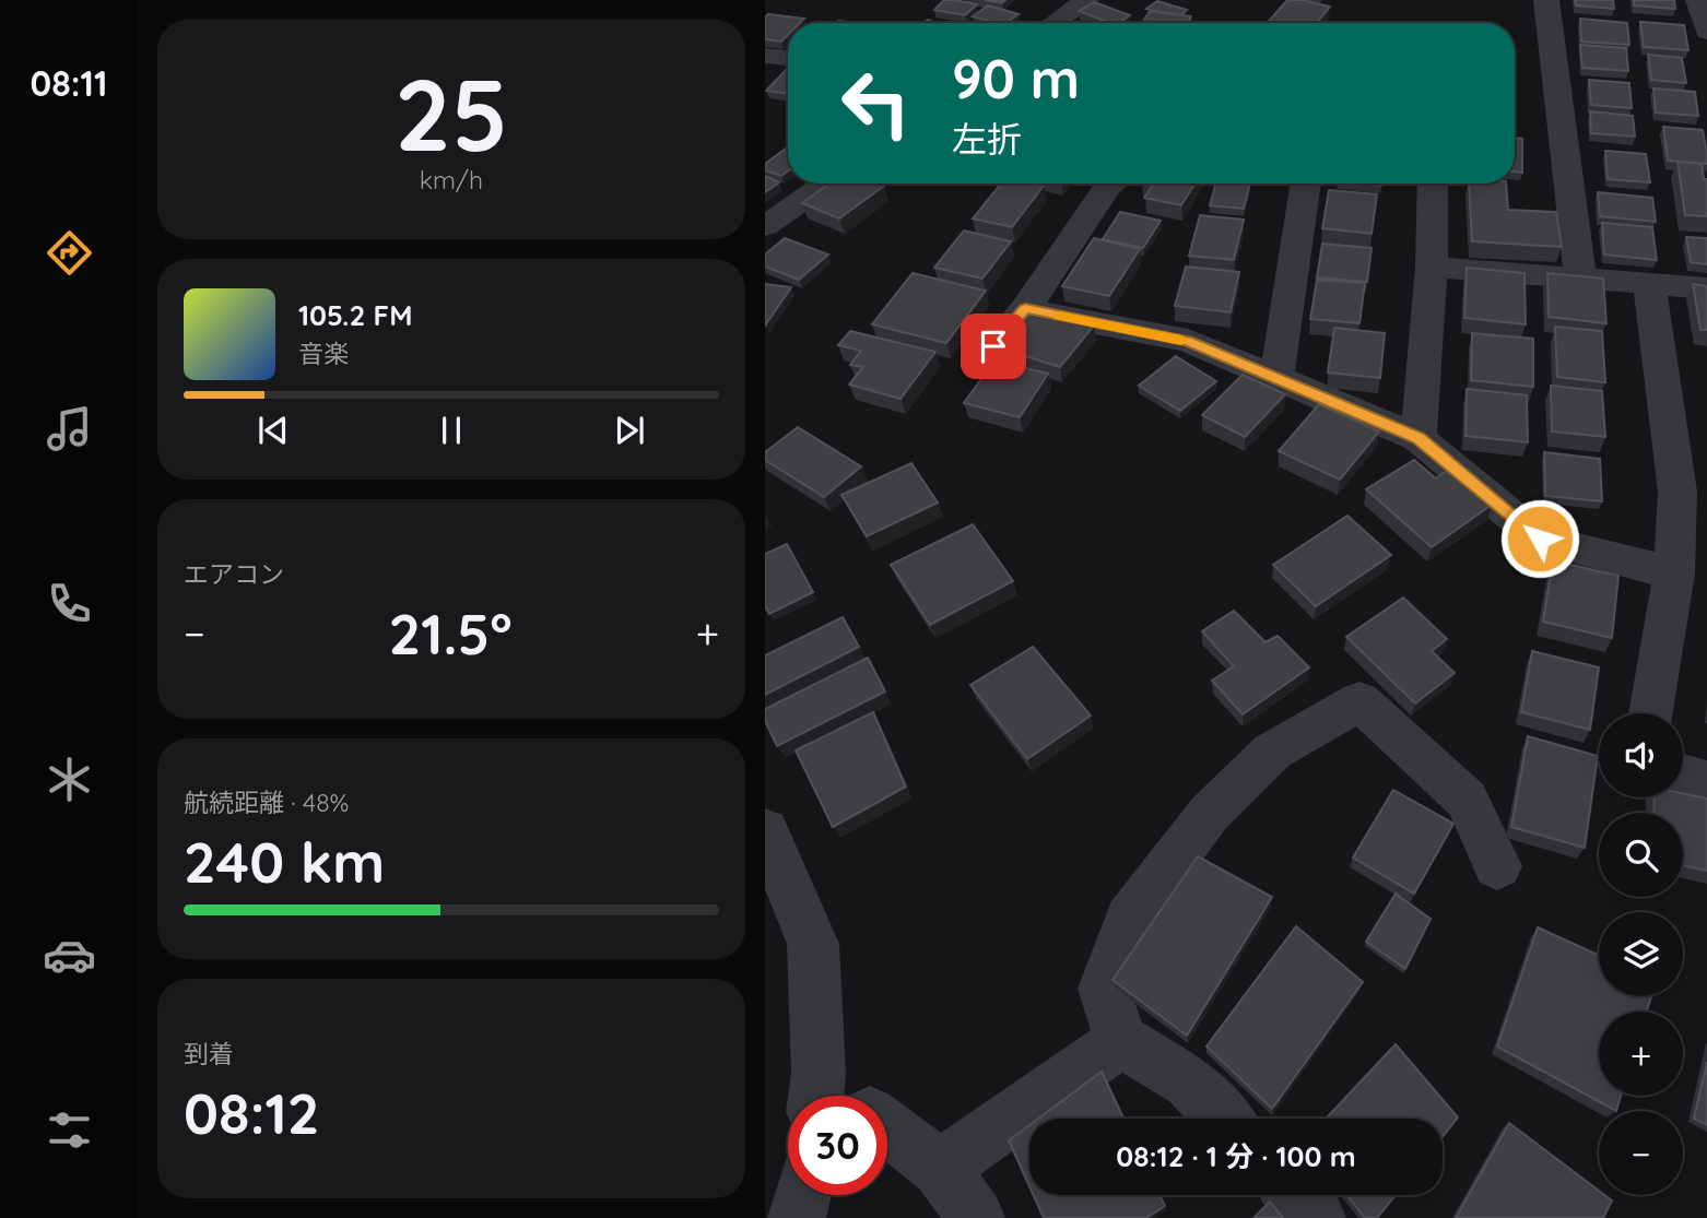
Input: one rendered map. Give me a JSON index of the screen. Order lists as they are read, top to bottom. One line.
{"page":{"tabs":"08:11","tile":[["25","km/h"],"エアコン",["航続距離 · 48%","240 km"],["到着","08:12"]],"turn":["90 m","左折"],"song":["105.2 FM","音楽"],"heat":["−","21.5°","+"],"map_buttons":["+","−"],"limit":"30","trip":"08:12 · 1 分 · 100 m"}}
